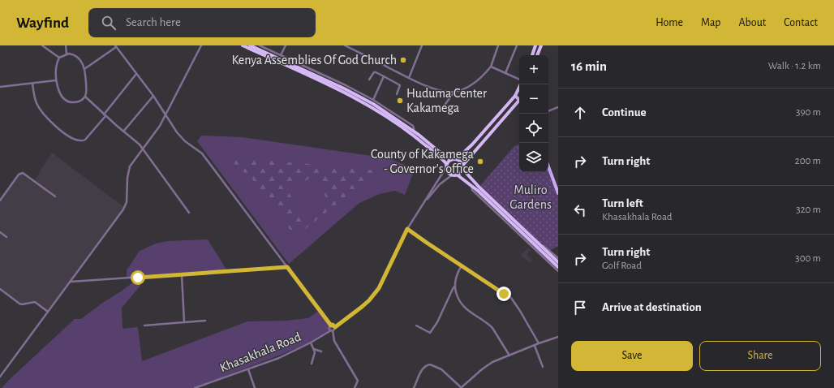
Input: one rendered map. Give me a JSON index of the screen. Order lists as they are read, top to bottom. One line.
{"streets":{"street":["Khasakhala Road"]},"parks":["Muliro Gardens"],"places":["Kenya Assemblies Of God Church","Huduma Center Kakamega","County of Kakamega - Governor's office"],"page":{"header":"Wayfind","search":"Search here","nav":["Home","Map","About","Contact"],"heading":["16 min","Walk · 1.2 km"],"map_buttons":["+","−"],"list":[["Continue","390 m"],["Turn right","200 m"],["Turn left","Khasakhala Road","320 m"],["Turn right","Golf Road","300 m"],"Arrive at destination"],"buttons":["Save","Share"]}}
